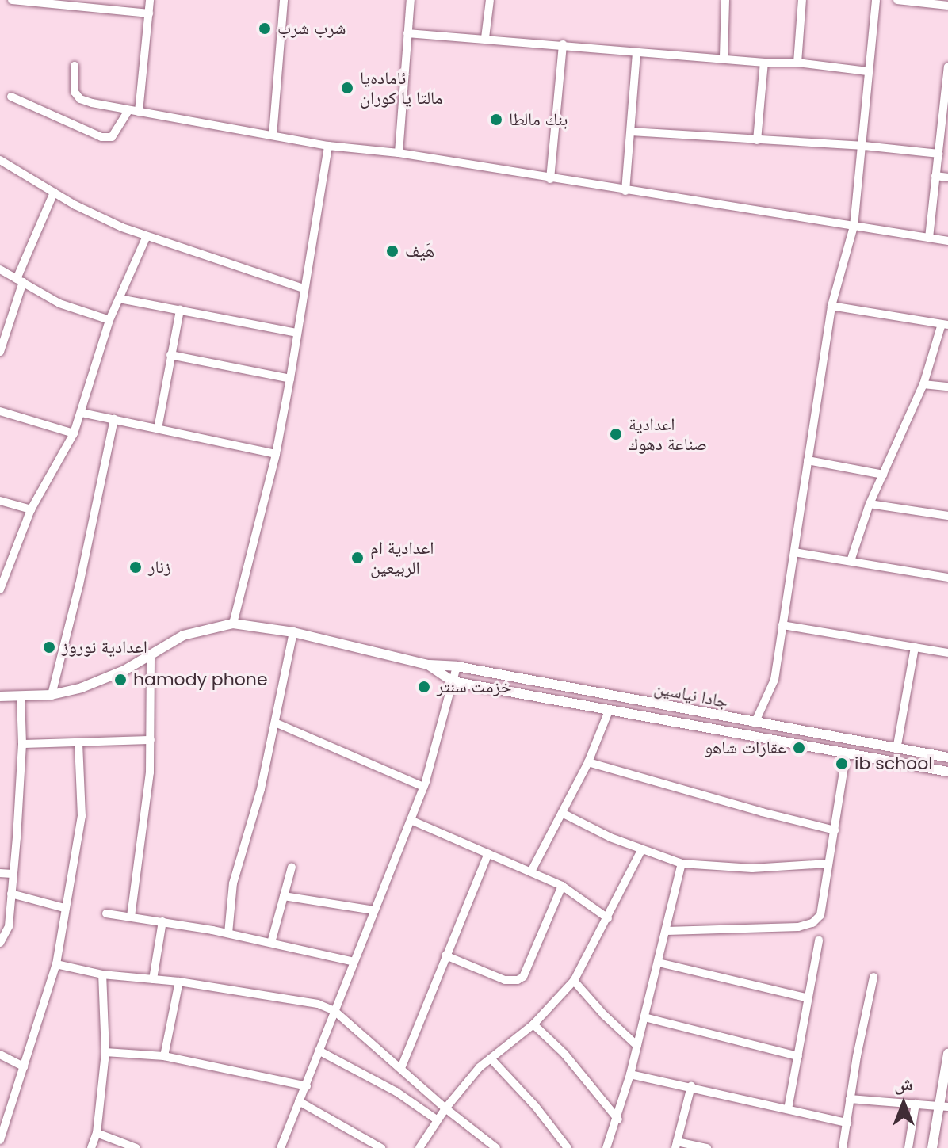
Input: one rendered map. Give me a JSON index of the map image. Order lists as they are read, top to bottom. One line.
{"streets":{"street":["جادا نیاسین"]},"places":["شرب شرب","ئامادەيا مالتا يا كوران","بنك مالطا","هَيف","اعدادية صناعة دهوك","اعدادية ام الربيعين","زنار","اعدادية نوروز","hamody phone","خزمت سنتر","عقارات شاهو","ib school"],"north":"top"}
